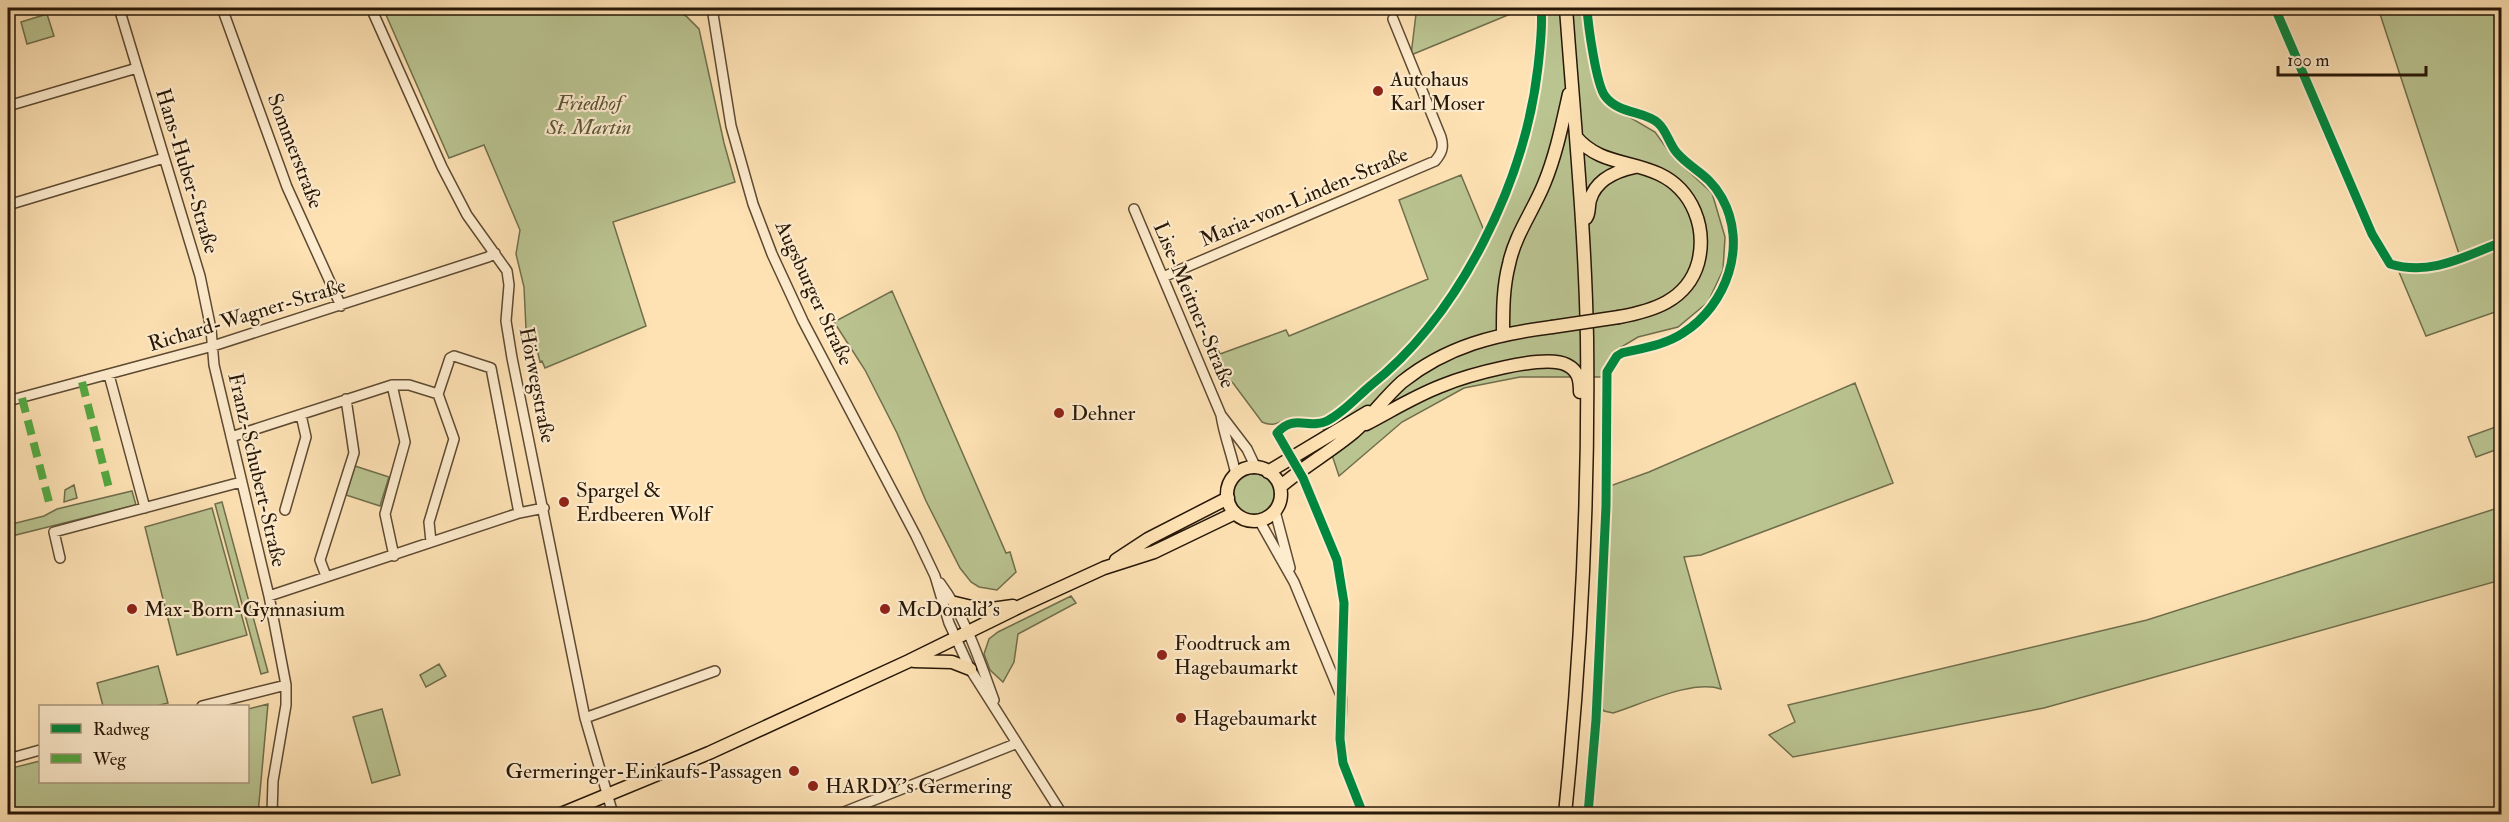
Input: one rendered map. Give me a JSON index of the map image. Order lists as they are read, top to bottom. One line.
{"streets":{"street":["Sommerstraße","Hans-Huber-Straße","Maria-von-Linden-Straße","Augsburger Straße","Lise-Meitner-Straße","Richard-Wagner-Straße","Hörwegstraße","Franz-Schubert-Straße"]},"crossings":[["Sommerstraße","Richard-Wagner-Straße"],["Hans-Huber-Straße","Richard-Wagner-Straße"],["Hans-Huber-Straße","Franz-Schubert-Straße"],["Maria-von-Linden-Straße","Lise-Meitner-Straße"],["Richard-Wagner-Straße","Hörwegstraße"],["Richard-Wagner-Straße","Franz-Schubert-Straße"]],"parks":["Friedhof St. Martin"],"places":["Autohaus Karl Moser","Dehner","Spargel & Erdbeeren Wolf","Max-Born-Gymnasium","McDonald's","Foodtruck am Hagebaumarkt","Hagebaumarkt","Germeringer-Einkaufs-Passagen","HARDY's Germering"],"legend":["Radweg","Weg"],"scale_bar":"100 m"}
